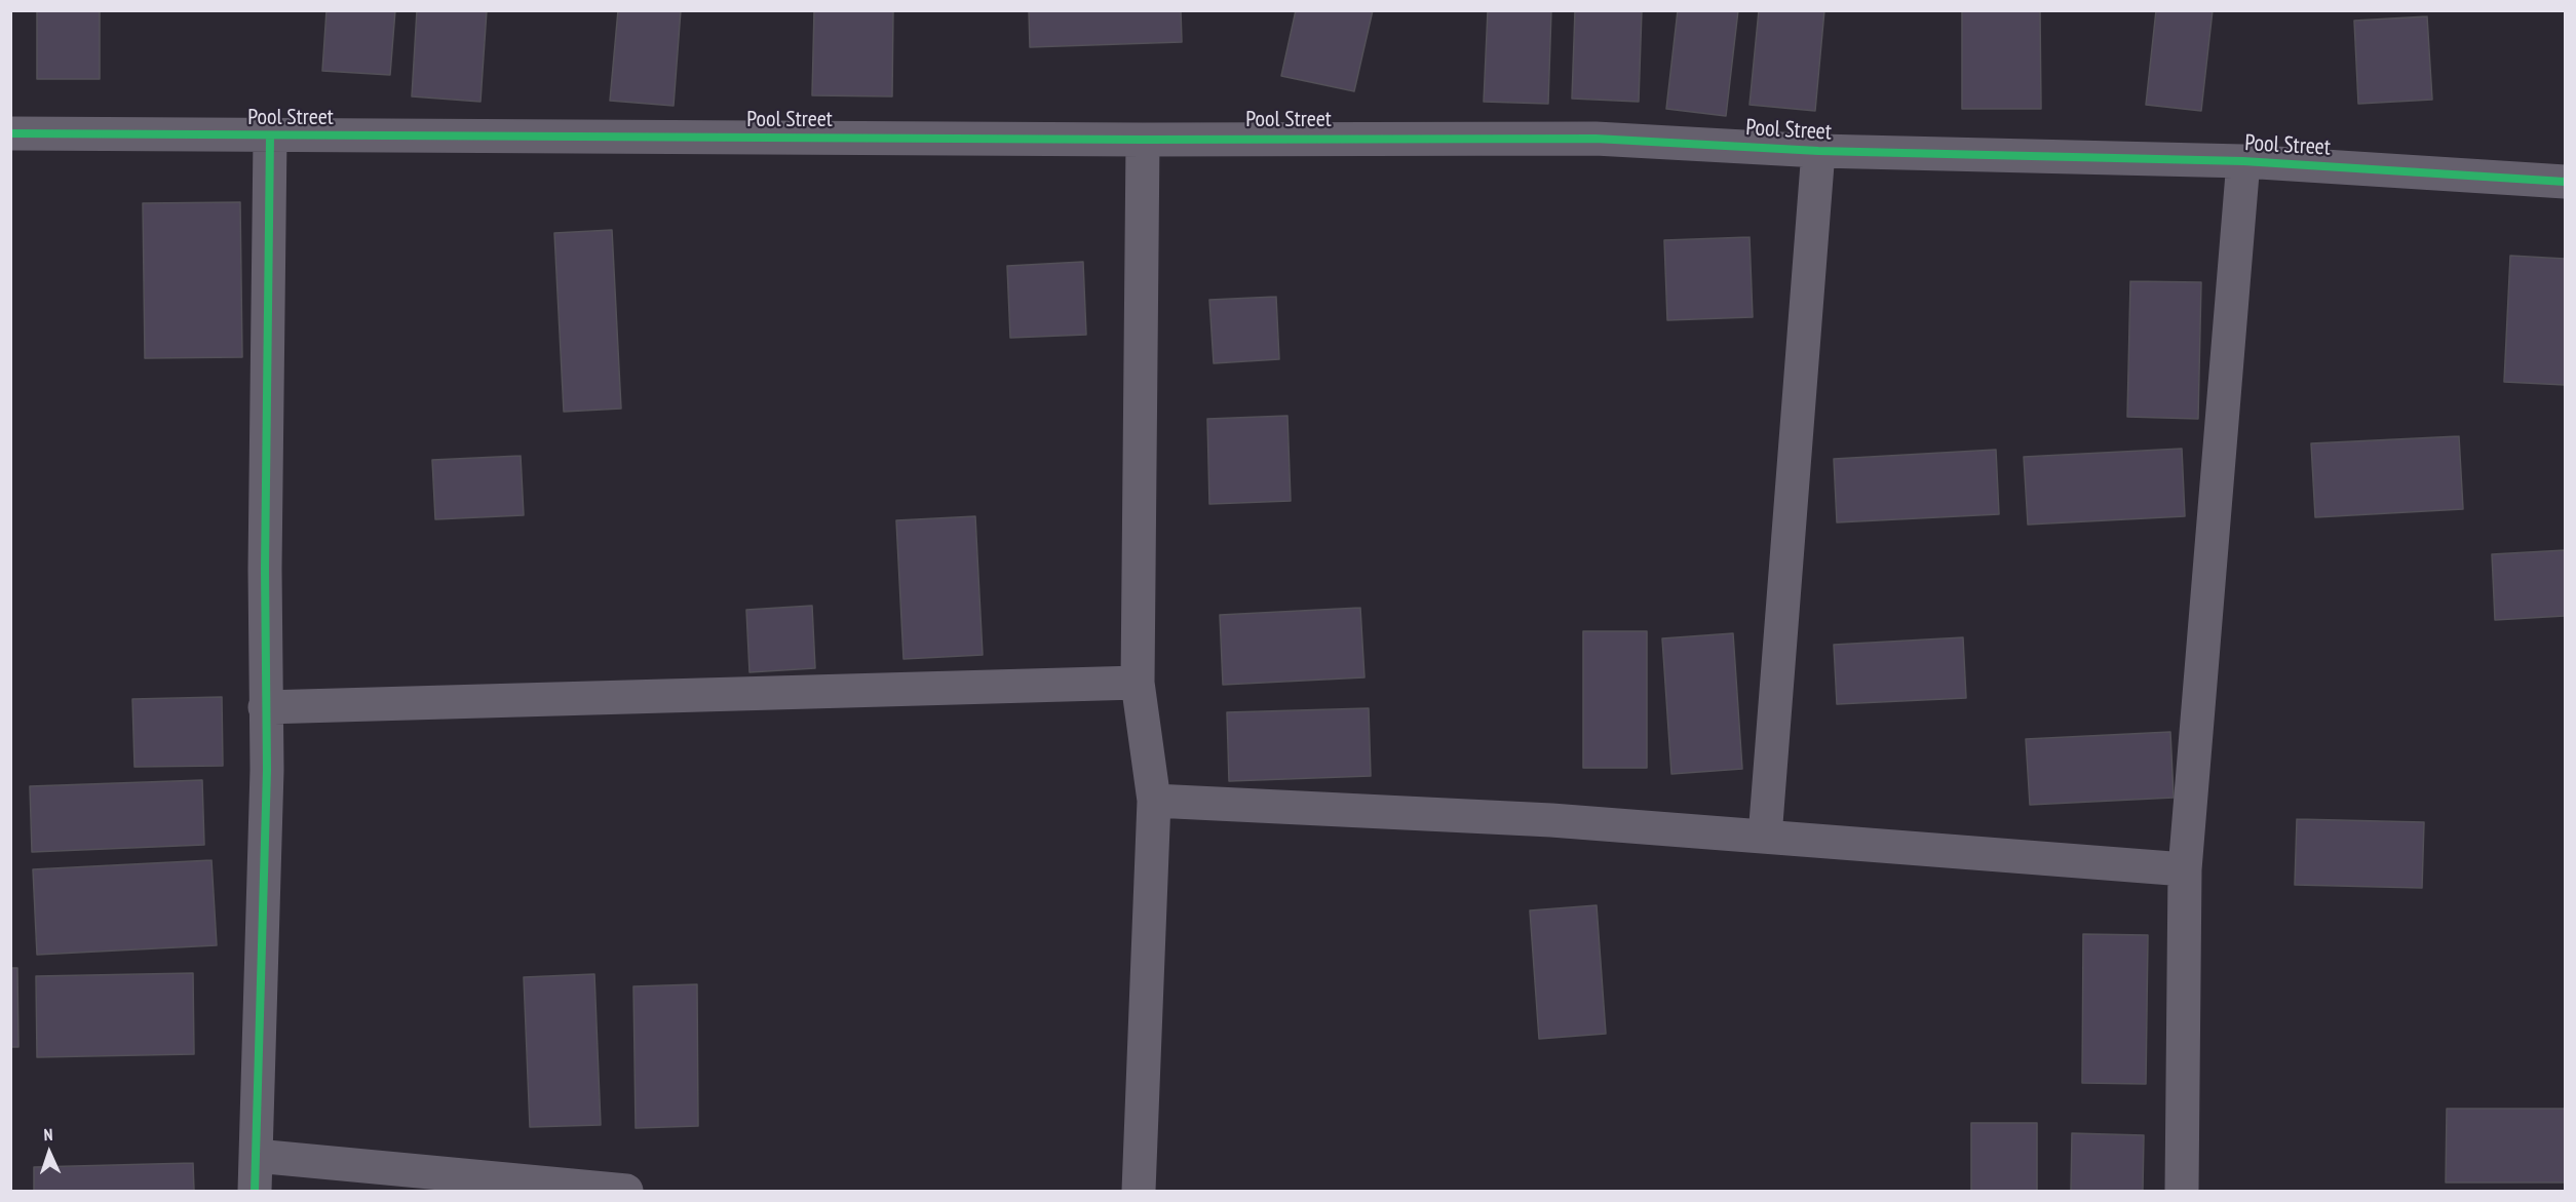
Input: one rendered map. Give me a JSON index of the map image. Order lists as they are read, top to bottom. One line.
{"streets":{"street":["Pool Street"]},"north":"top"}
